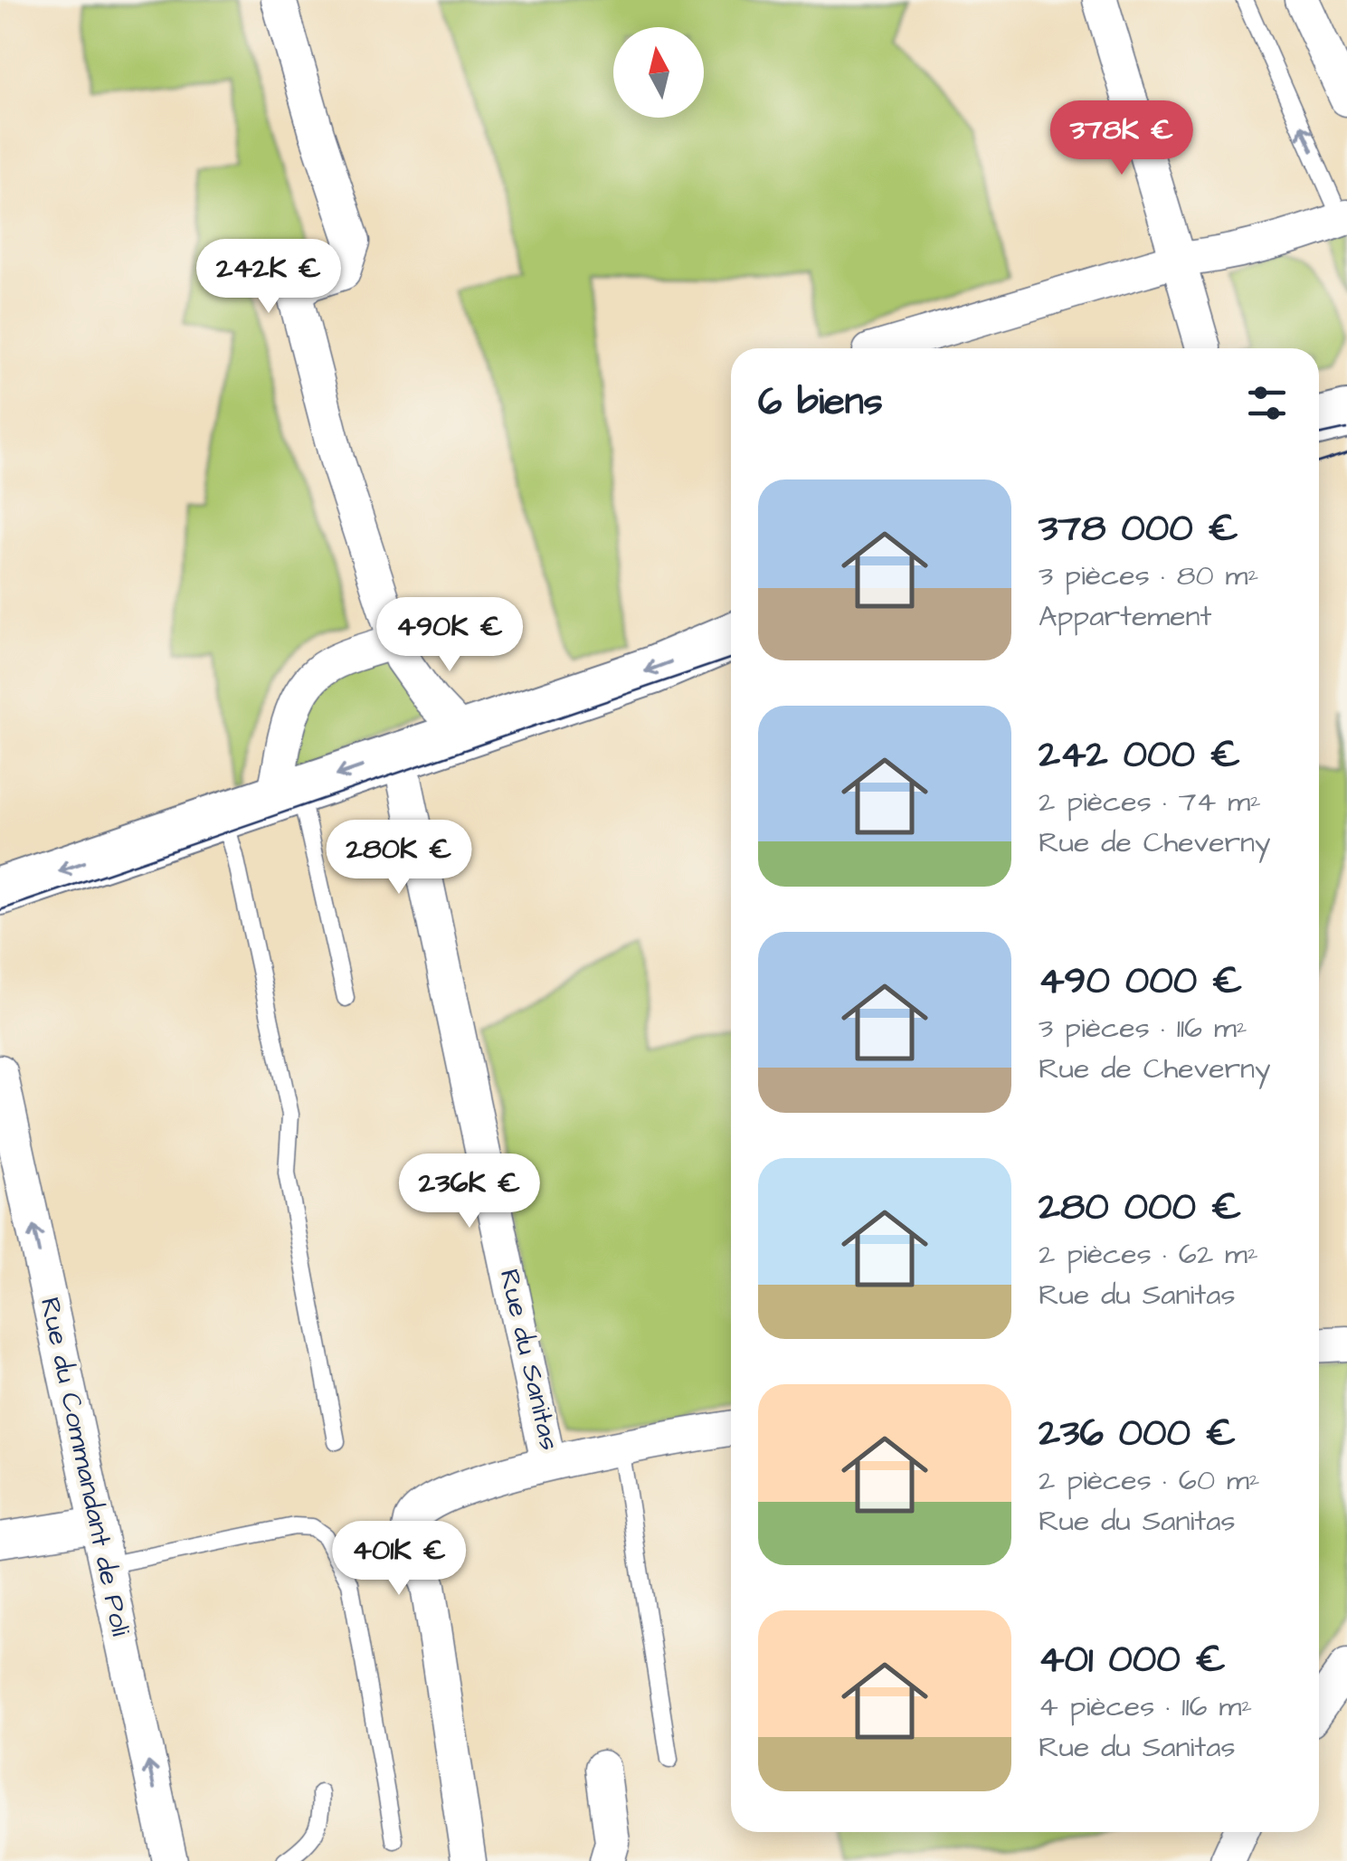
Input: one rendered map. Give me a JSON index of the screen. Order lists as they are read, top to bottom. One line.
{"streets":{"street":["Rue du Sanitas","Rue du Commandant de Poli"]},"one_way":["Rue du Commandant de Poli"],"north":"top","page":{"price":["378K €","242K €","490K €","280K €","236K €","401K €"],"heading":"6 biens","list":[{"name":"378 000 €","note":"3 pièces · 80 m² · Appartement"},{"name":"242 000 €","note":"2 pièces · 74 m² · Rue de Cheverny"},{"name":"490 000 €","note":"3 pièces · 116 m² · Rue de Cheverny"},{"name":"280 000 €","note":"2 pièces · 62 m² · Rue du Sanitas"},{"name":"236 000 €","note":"2 pièces · 60 m² · Rue du Sanitas"},{"name":"401 000 €","note":"4 pièces · 116 m² · Rue du Sanitas"}]}}
